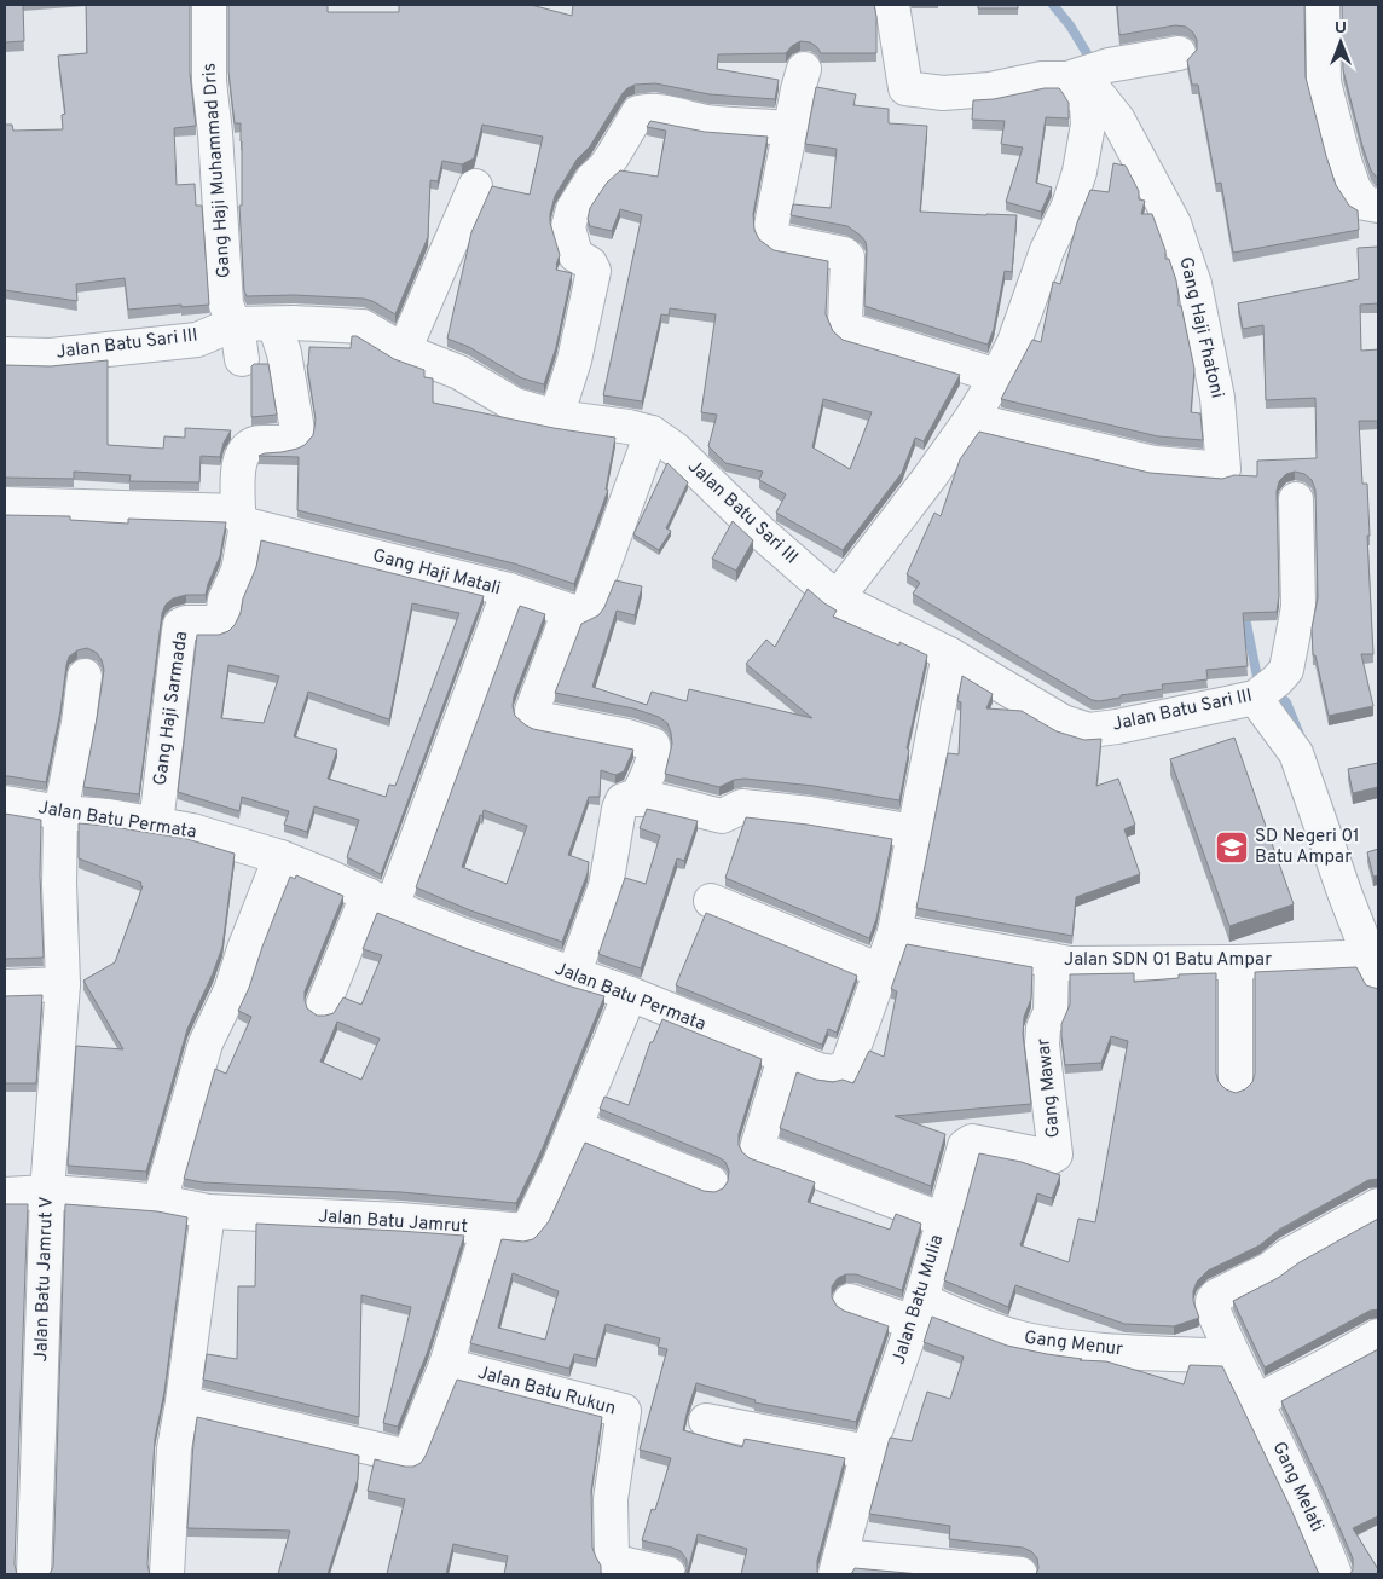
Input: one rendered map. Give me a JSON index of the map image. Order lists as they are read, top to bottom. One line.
{"streets":{"street":["Gang Haji Muhammad Dris","Gang Haji Fhatoni","Jalan Batu Sari III","Gang Haji Matali","Gang Haji Sarmada","Jalan Batu Permata","Jalan SDN 01 Batu Ampar","Gang Mawar","Jalan Batu Jamrut","Jalan Batu Jamrut V","Jalan Batu Mulia","Gang Menur","Jalan Batu Rukun","Gang Melati"]},"crossings":[["Gang Haji Muhammad Dris","Jalan Batu Sari III"],["Jalan Batu Sari III","Jalan Batu Permata"],["Gang Haji Matali","Gang Haji Sarmada"],["Gang Haji Matali","Jalan Batu Permata"],["Gang Haji Sarmada","Jalan Batu Permata"],["Jalan Batu Permata","Jalan SDN 01 Batu Ampar"],["Jalan Batu Permata","Jalan Batu Jamrut"],["Jalan Batu Permata","Jalan Batu Jamrut V"],["Jalan Batu Permata","Jalan Batu Mulia"],["Jalan SDN 01 Batu Ampar","Gang Mawar"],["Gang Mawar","Jalan Batu Mulia"],["Jalan Batu Jamrut","Jalan Batu Jamrut V"],["Jalan Batu Mulia","Gang Menur"],["Gang Menur","Gang Melati"]],"places":{"school or university":["SD Negeri 01 Batu Ampar"]},"north":"top"}
